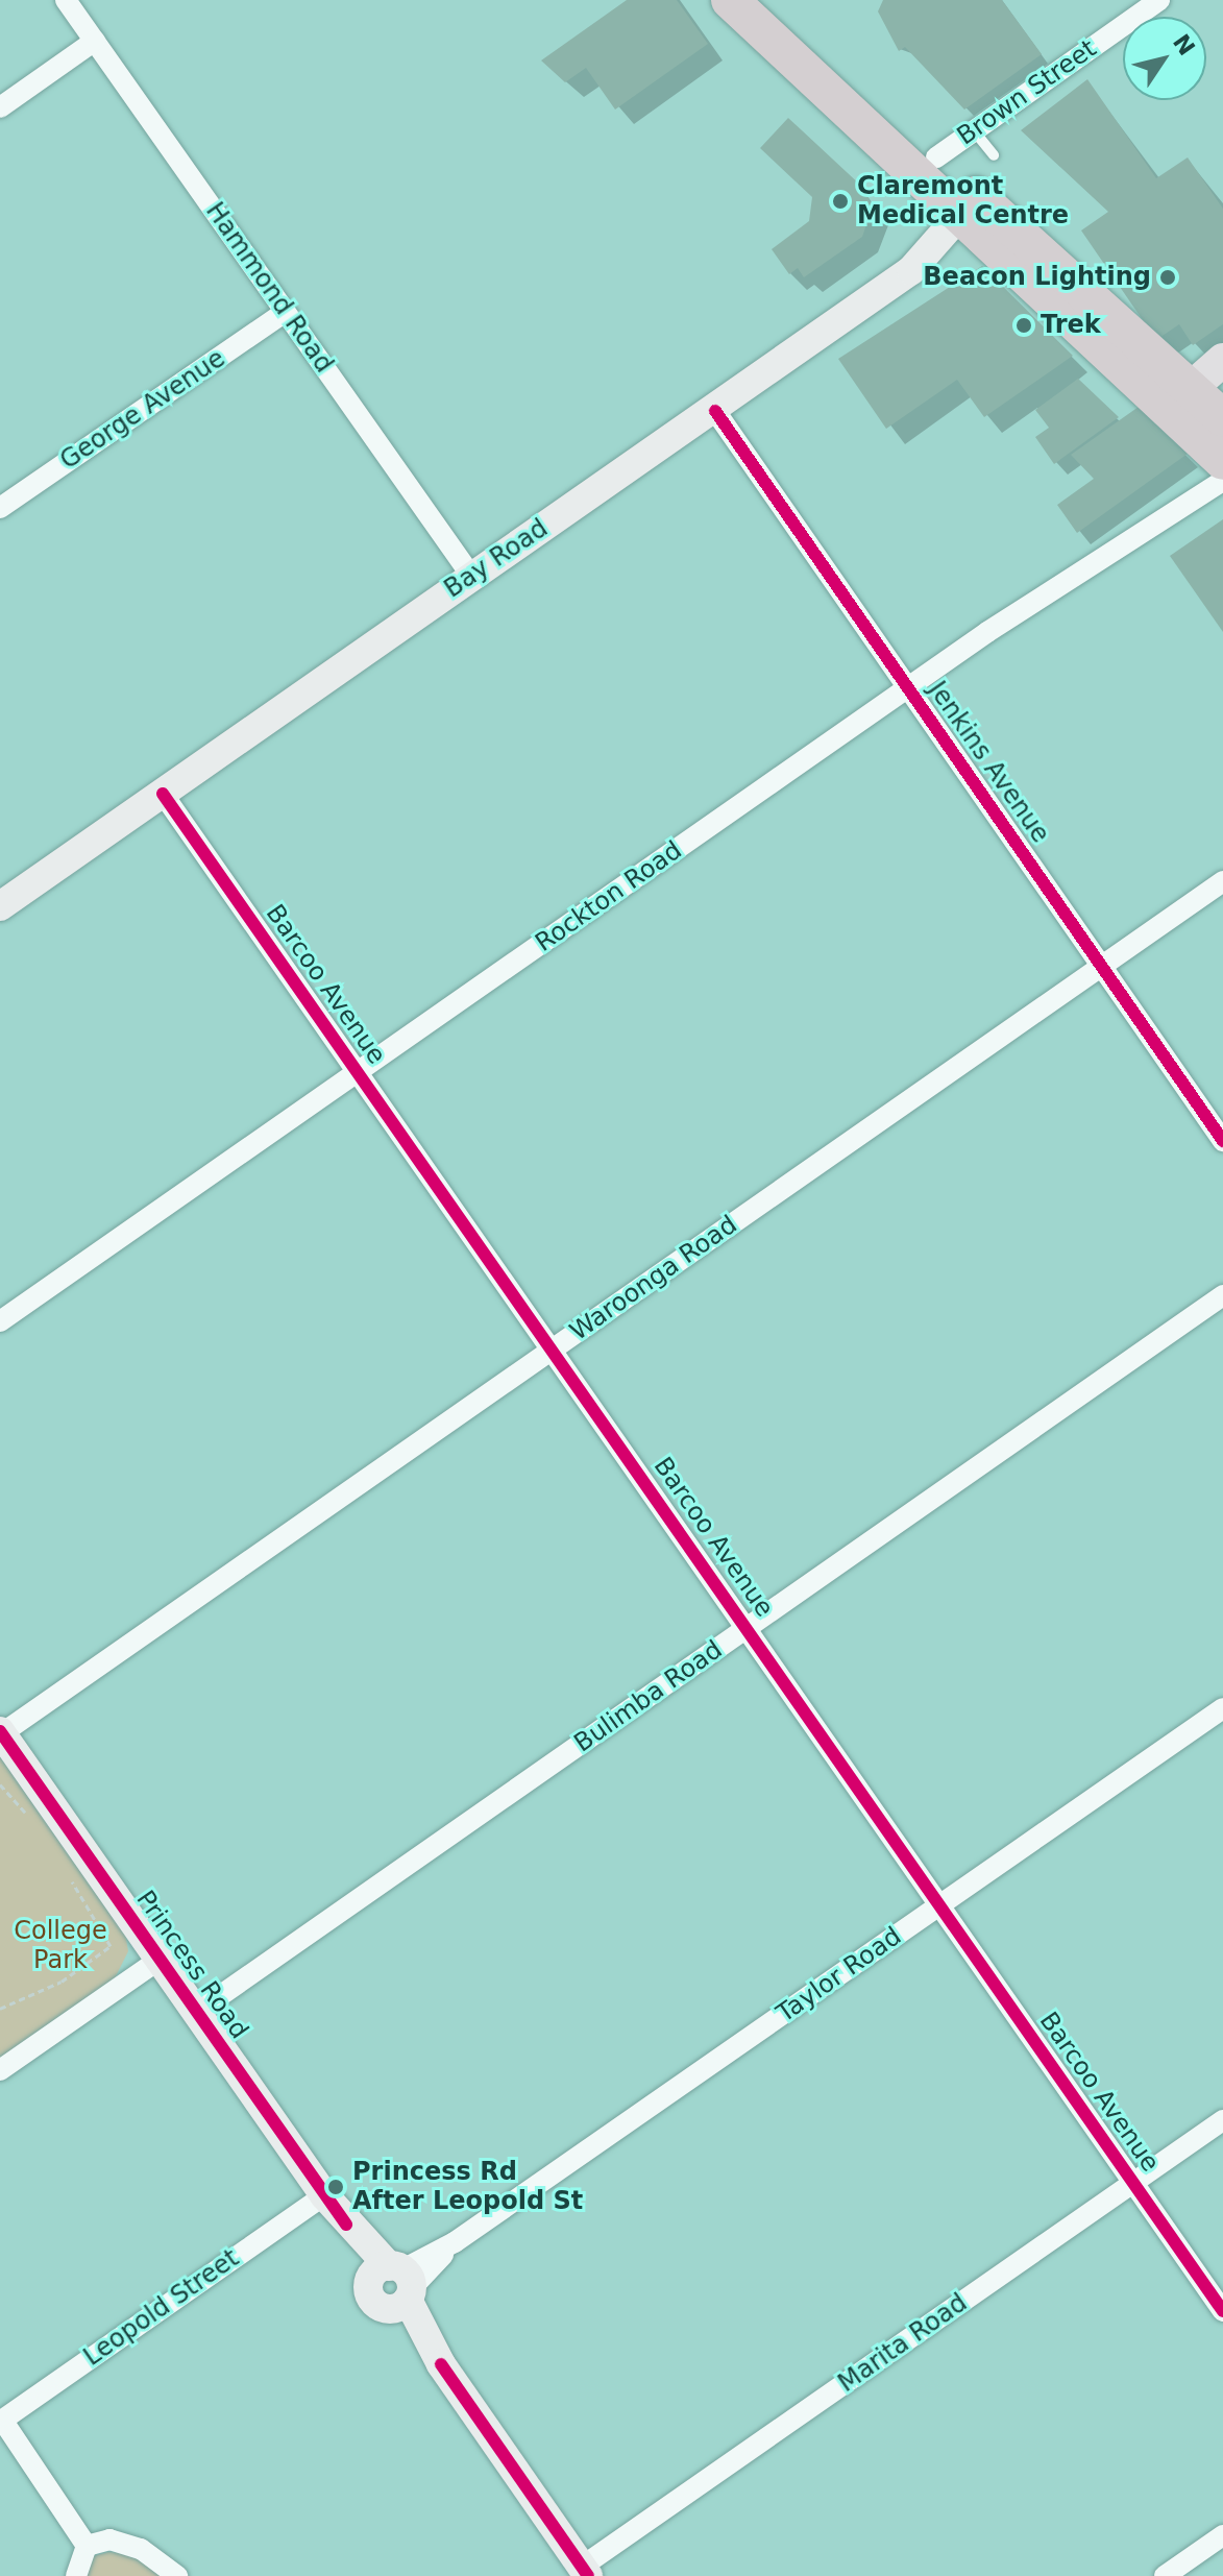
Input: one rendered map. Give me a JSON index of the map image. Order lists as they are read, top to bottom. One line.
{"streets":{"street":["Brown Street","Hammond Road","George Avenue","Bay Road","Jenkins Avenue","Rockton Road","Barcoo Avenue","Waroonga Road","Bulimba Road","Princess Road","Taylor Road","Leopold Street","Marita Road"]},"crossings":[["Hammond Road","George Avenue"],["Hammond Road","Bay Road"],["Bay Road","Jenkins Avenue"],["Bay Road","Barcoo Avenue"],["Jenkins Avenue","Rockton Road"],["Jenkins Avenue","Waroonga Road"],["Rockton Road","Barcoo Avenue"],["Barcoo Avenue","Waroonga Road"],["Barcoo Avenue","Bulimba Road"],["Barcoo Avenue","Taylor Road"],["Barcoo Avenue","Marita Road"],["Waroonga Road","Princess Road"],["Bulimba Road","Princess Road"],["Princess Road","Taylor Road"],["Princess Road","Leopold Street"],["Princess Road","Marita Road"]],"parks":["College Park"],"places":["Claremont Medical Centre","Beacon Lighting","Trek","Princess Rd After Leopold St"],"north":"top right"}
